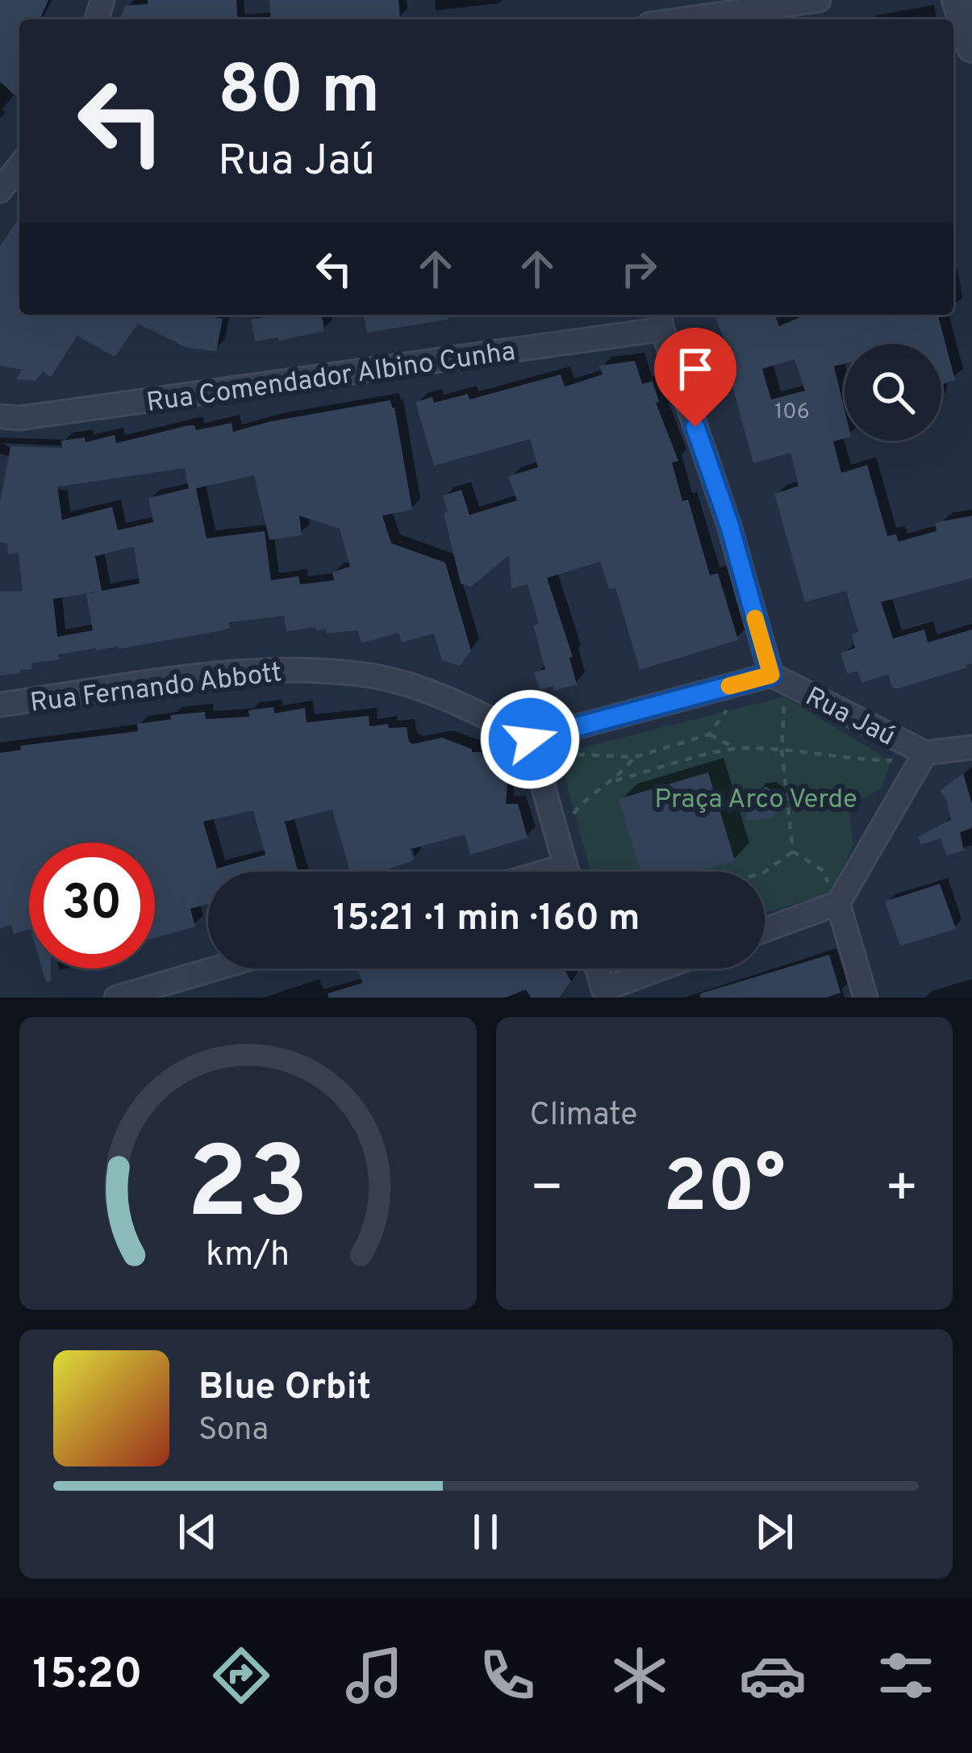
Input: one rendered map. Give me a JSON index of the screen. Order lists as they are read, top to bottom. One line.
{"streets":{"street":["Rua Comendador Albino Cunha","Rua Fernando Abbott","Rua Jaú"]},"parks":["Praça Arco Verde"],"house_numbers":["106"],"page":{"turn":["80 m","Rua Jaú"],"limit":"30","trip":"15:21 · 1 min · 160 m","tile":"Climate","heat":["−","20°","+"],"song":["Blue Orbit","Sona"],"tabs":"15:20","gauge":["23","km/h"]}}
